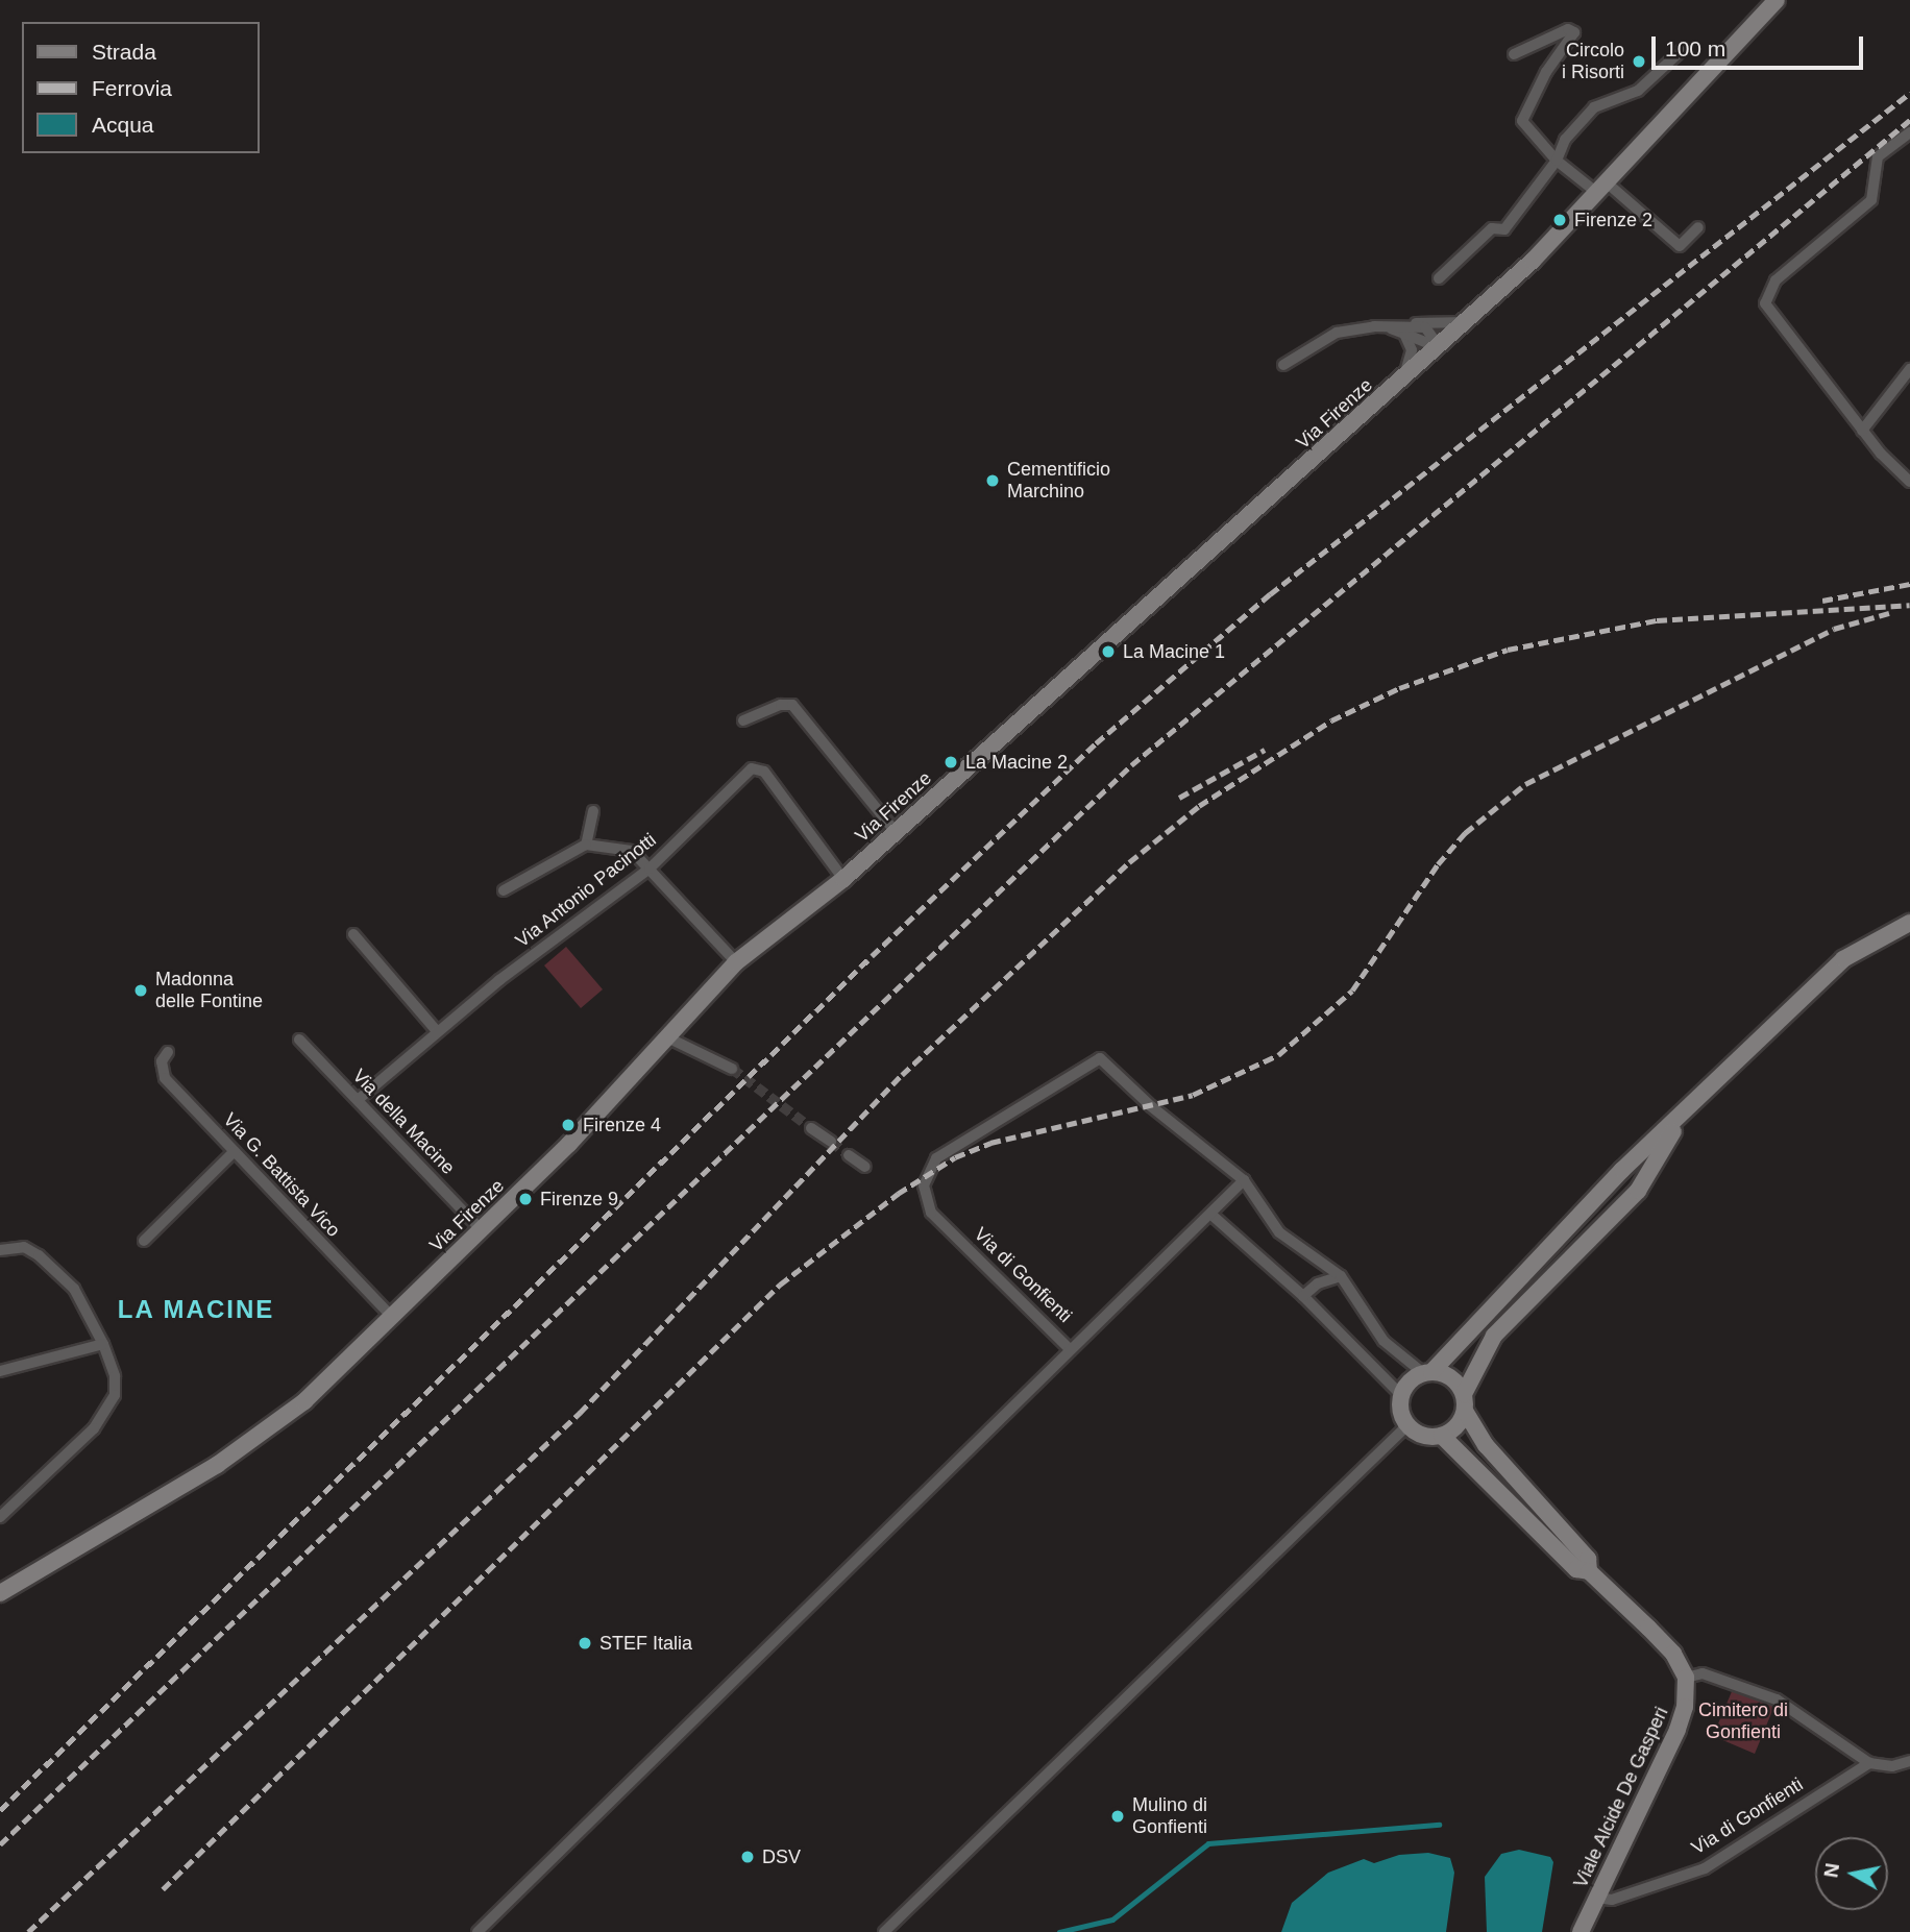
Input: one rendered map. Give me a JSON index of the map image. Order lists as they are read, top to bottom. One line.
{"streets":{"main road":["Via Firenze","Viale Alcide De Gasperi"],"street":["Via Antonio Pacinotti","Via della Macine","Via G. Battista Vico","Via di Gonfienti"]},"crossings":[["Via Firenze","Via Antonio Pacinotti"],["Via Firenze","Via della Macine"],["Via Firenze","Via G. Battista Vico"],["Via Antonio Pacinotti","Via della Macine"],["Via di Gonfienti","Viale Alcide De Gasperi"]],"districts":["LA MACINE"],"parks":["Cimitero di Gonfienti"],"places":["Circolo i Risorti","Firenze 2","Cementificio Marchino","La Macine 1","La Macine 2","Madonna delle Fontine","Firenze 4","Firenze 9","STEF Italia","Mulino di Gonfienti","DSV"],"legend":["Strada","Ferrovia","Acqua"],"scale_bar":"100 m","north":"left"}
